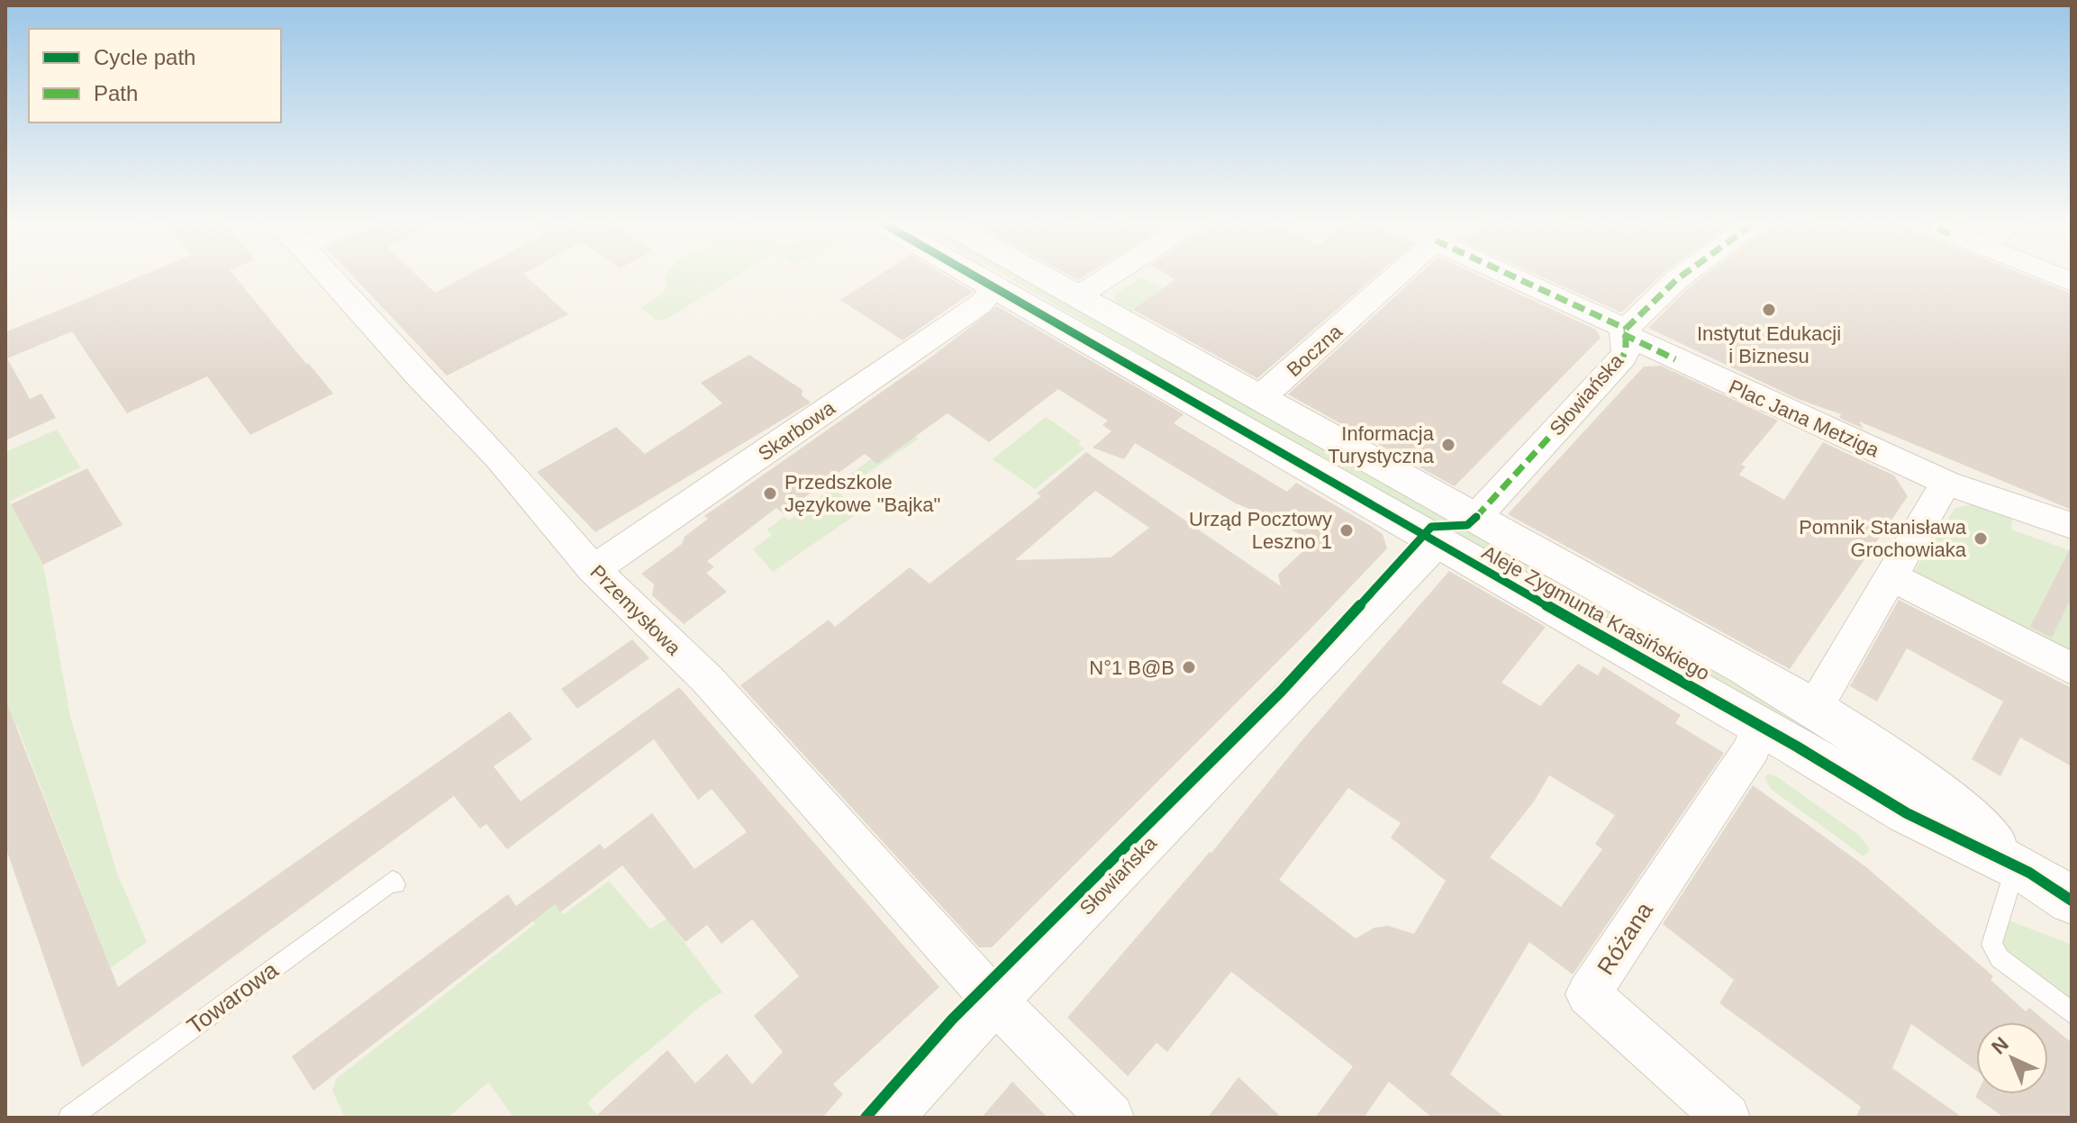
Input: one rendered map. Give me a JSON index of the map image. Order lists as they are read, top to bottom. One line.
{"streets":{"street":["Boczna","Słowiańska","Plac Jana Metziga","Skarbowa","Przemysłowa","Aleje Zygmunta Krasińskiego","Różana"],"lane":["Towarowa"]},"crossings":[["Boczna","Aleje Zygmunta Krasińskiego"],["Słowiańska","Plac Jana Metziga"],["Słowiańska","Przemysłowa"],["Słowiańska","Aleje Zygmunta Krasińskiego"],["Skarbowa","Przemysłowa"],["Skarbowa","Aleje Zygmunta Krasińskiego"],["Aleje Zygmunta Krasińskiego","Różana"]],"places":["Instytut Edukacji i Biznesu","Informacja Turystyczna","Przedszkole Językowe \"Bajka\"","Urząd Pocztowy Leszno 1","Pomnik Stanisława Grochowiaka","N°1 B@B"],"legend":["Cycle path","Path"],"north":"top left"}
